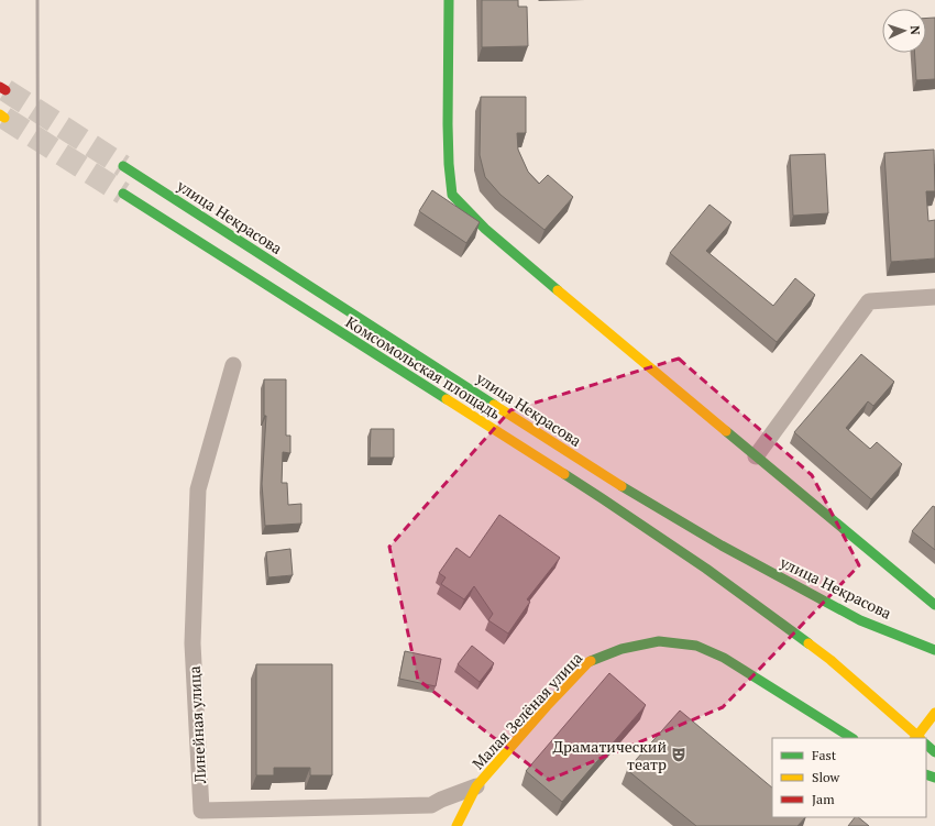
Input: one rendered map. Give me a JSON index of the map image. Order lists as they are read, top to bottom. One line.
{"streets":{"main road":["улица Некрасова","Комсомольская площадь","Малая Зелёная улица"],"street":["Линейная улица"]},"crossings":[["Малая Зелёная улица","Линейная улица"]],"places":{"theatre":["Драматический театр"]},"legend":["Fast","Slow","Jam"],"north":"right"}
